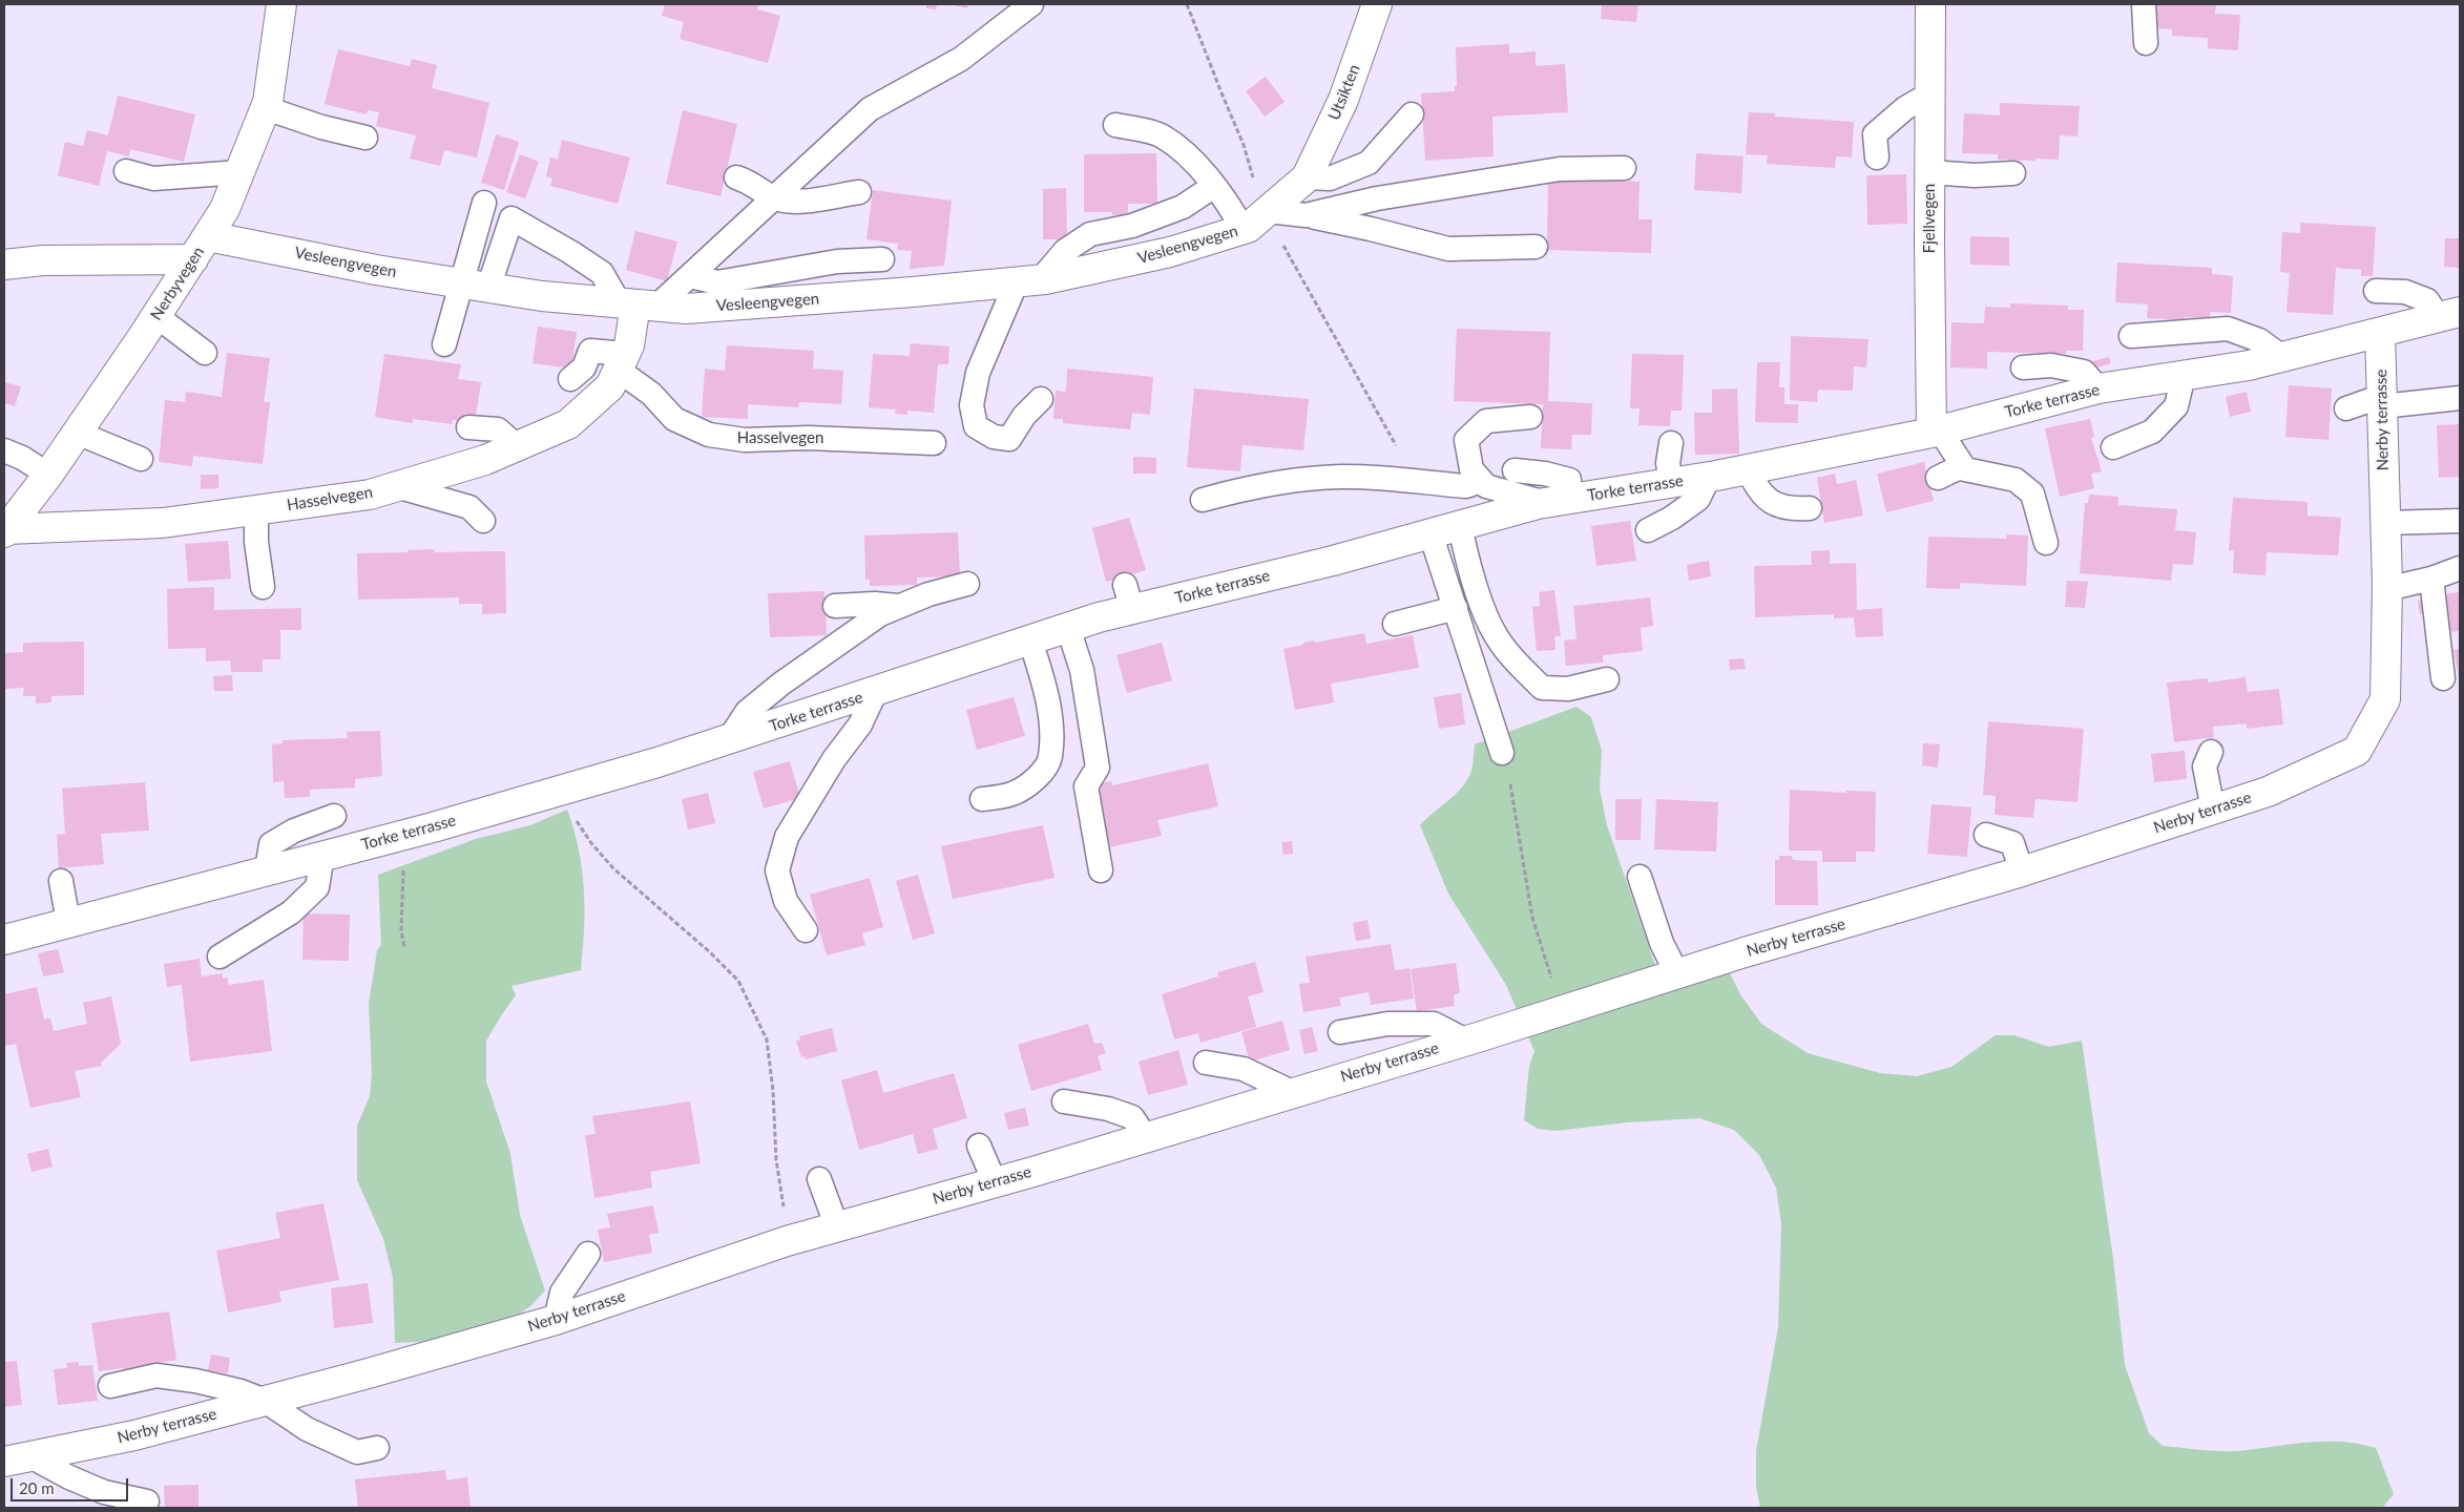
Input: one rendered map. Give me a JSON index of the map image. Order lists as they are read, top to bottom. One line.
{"streets":{"street":["Utsikten","Fjellvegen","Vesleengvegen","Nerbyvegen","Torke terrasse","Nerby terrasse","Hasselvegen"]},"crossings":[["Utsikten","Vesleengvegen"],["Fjellvegen","Torke terrasse"],["Vesleengvegen","Nerbyvegen"],["Vesleengvegen","Hasselvegen"],["Nerbyvegen","Hasselvegen"],["Torke terrasse","Nerby terrasse"]],"scale_bar":"20 m"}
